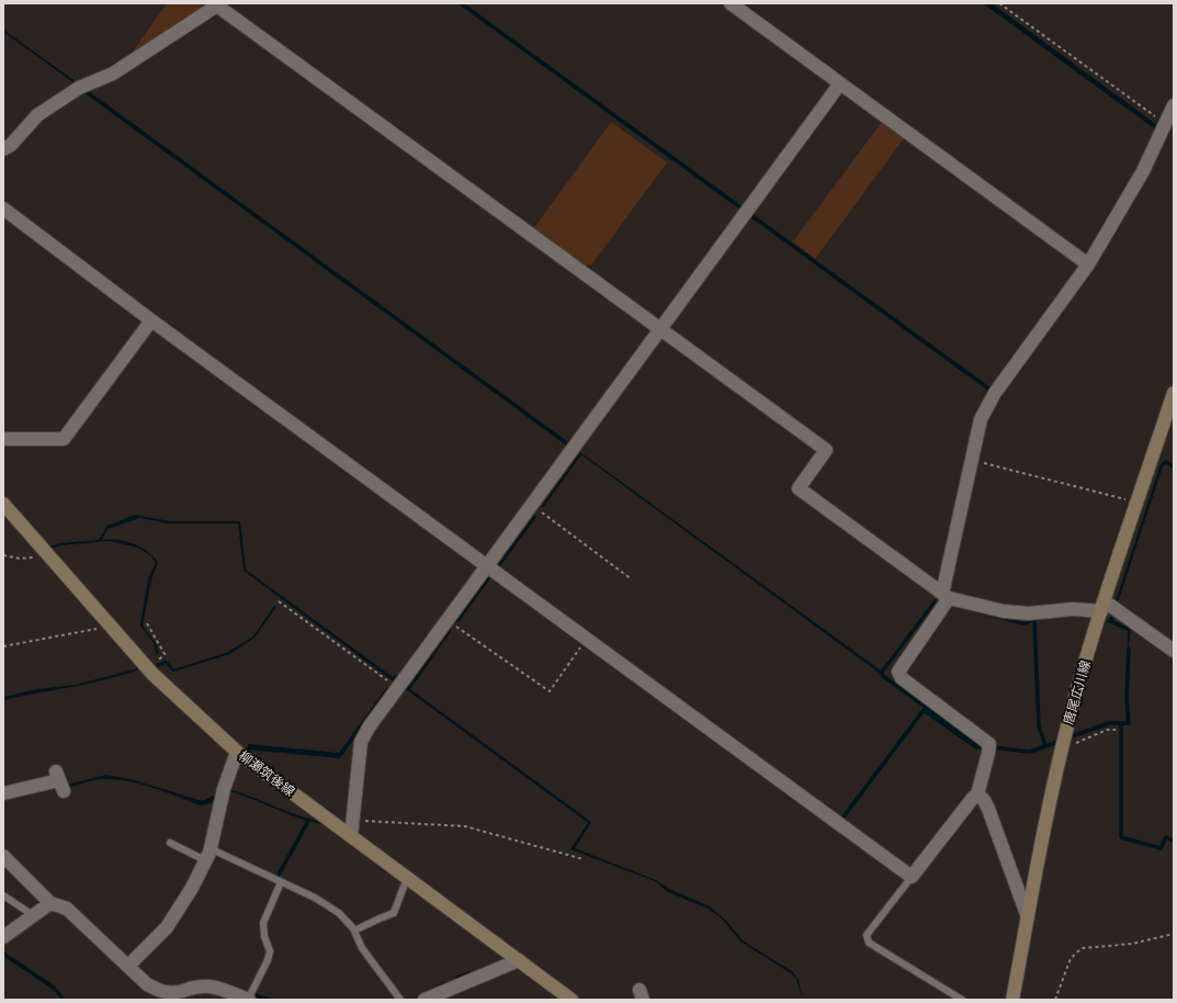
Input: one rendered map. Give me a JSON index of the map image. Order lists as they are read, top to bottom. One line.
{"streets":{"main road":["唐尾広川線","柳瀬筑後線"]}}
